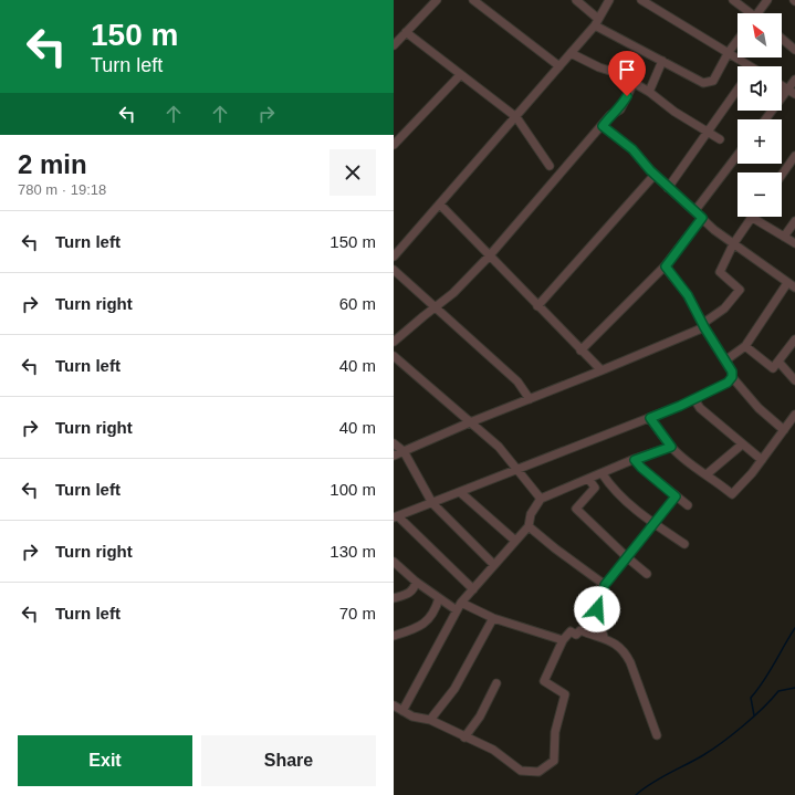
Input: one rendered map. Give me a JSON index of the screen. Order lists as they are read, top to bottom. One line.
{"north":"top left","page":{"turn":["150 m","Turn left"],"map_buttons":["+","−"],"heading":["2 min","780 m · 19:18"],"list":[{"name":"Turn left","value":"150 m"},{"name":"Turn right","value":"60 m"},{"name":"Turn left","value":"40 m"},{"name":"Turn right","value":"40 m"},{"name":"Turn left","value":"100 m"},{"name":"Turn right","value":"130 m"},{"name":"Turn left","value":"70 m"}],"buttons":["Exit","Share"]}}
